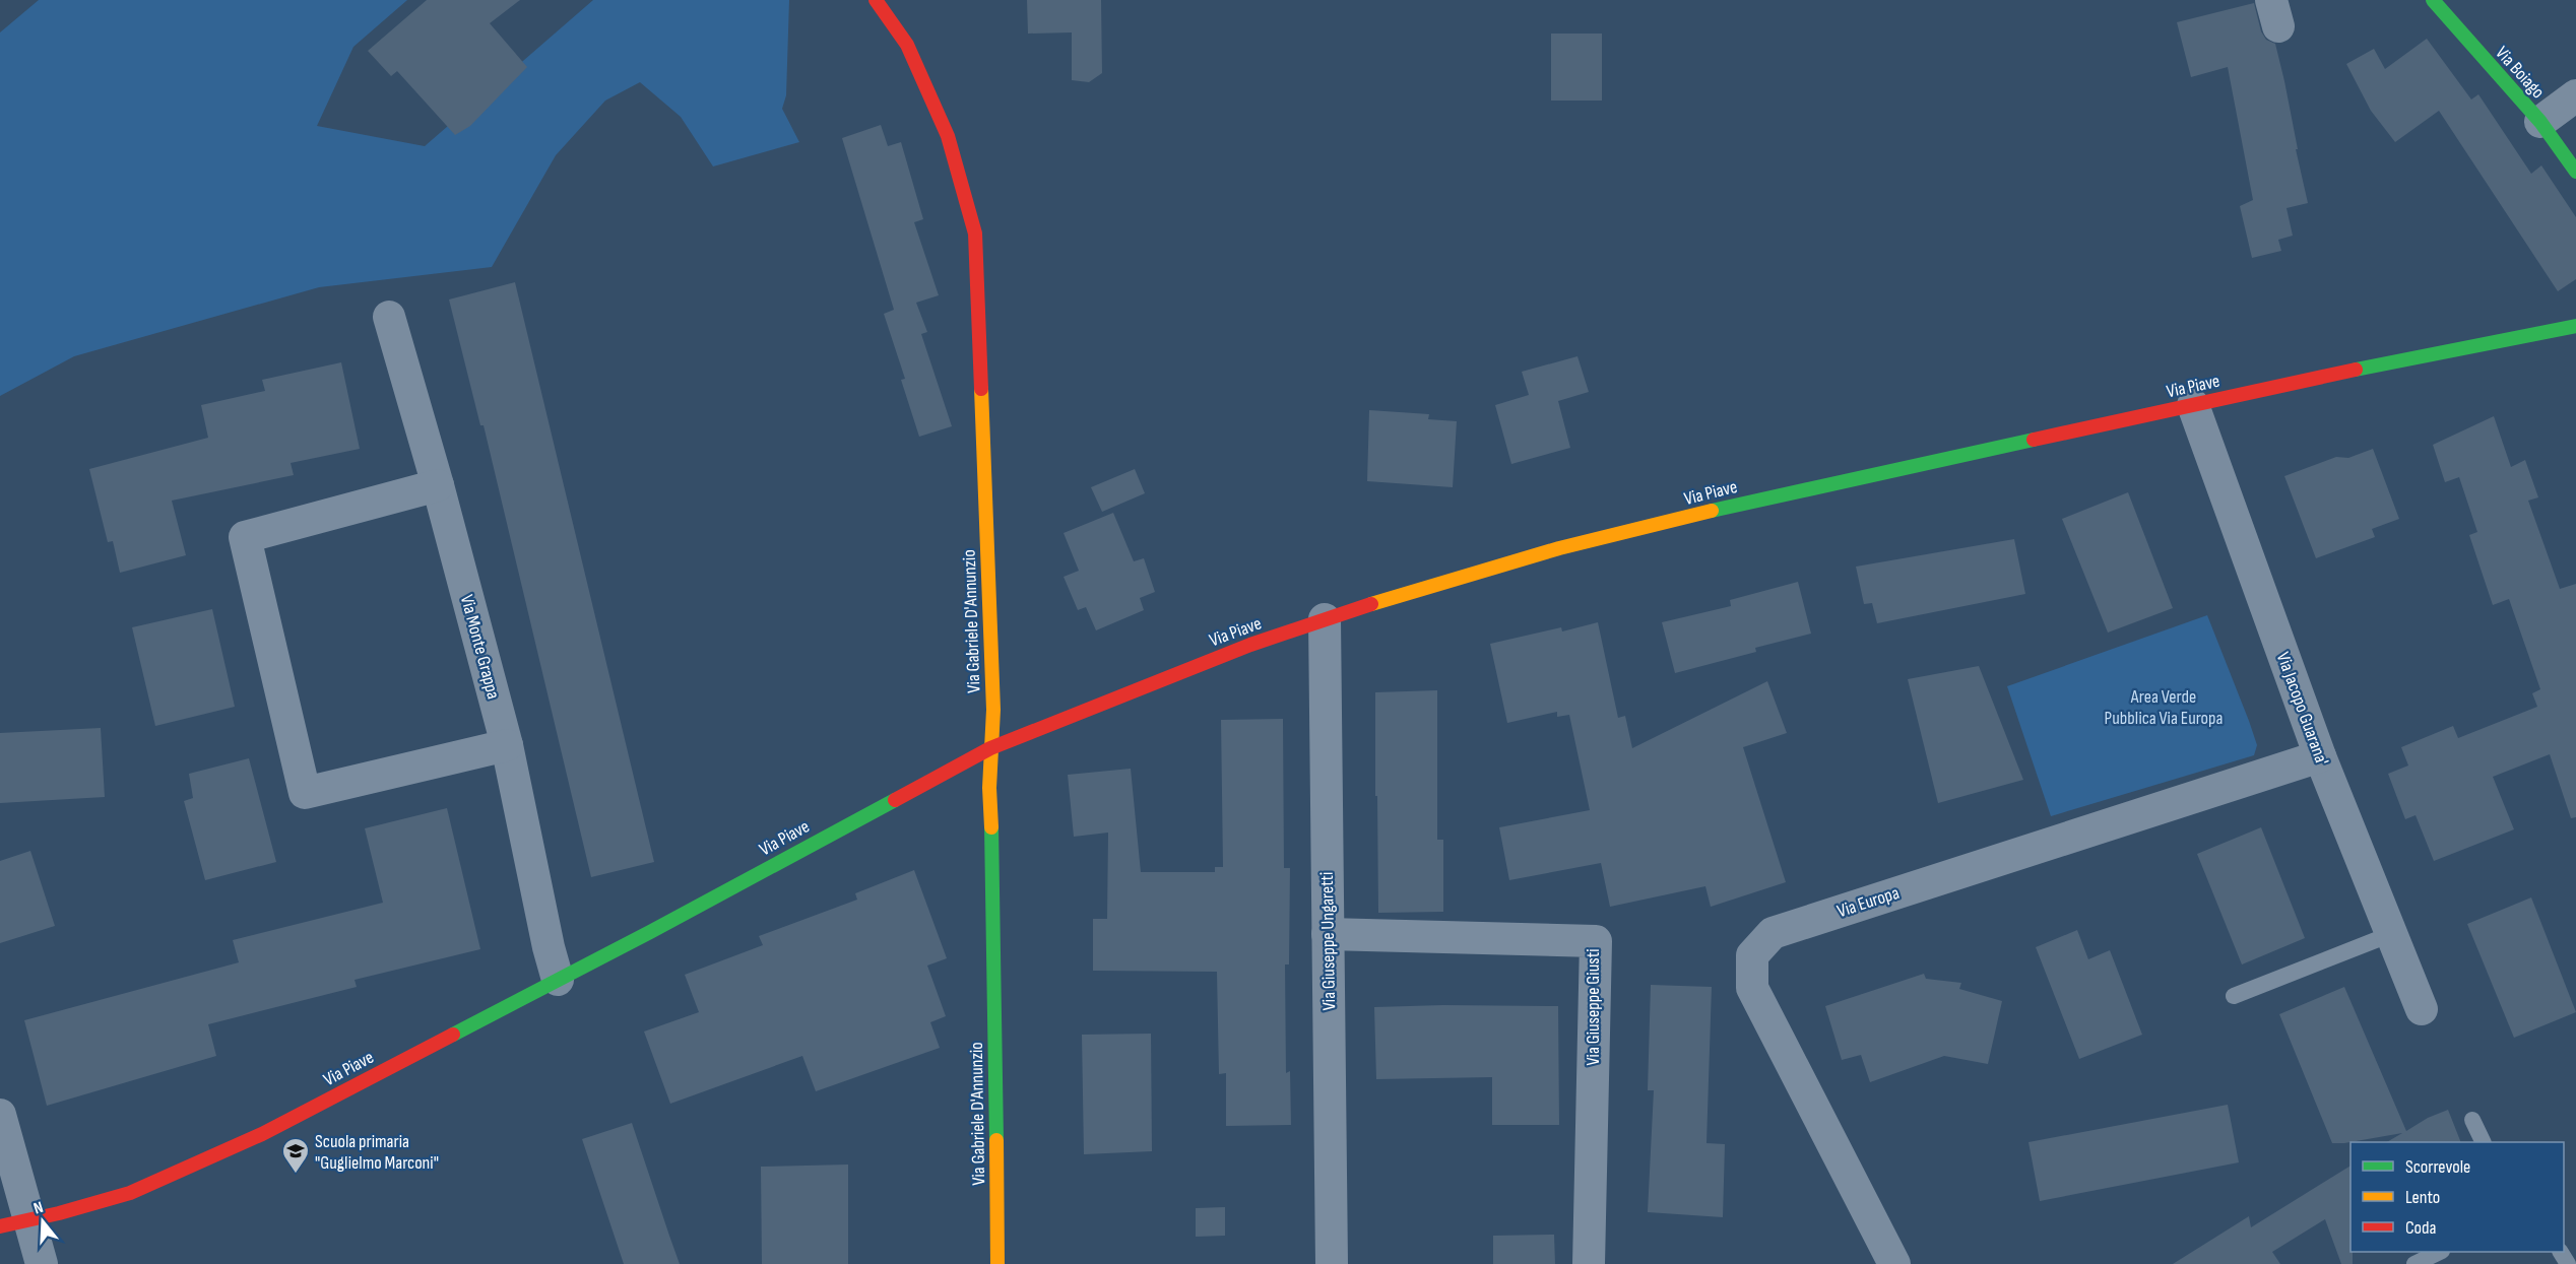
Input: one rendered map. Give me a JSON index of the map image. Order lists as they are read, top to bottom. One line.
{"streets":{"main road":["Via Boiago","Via Piave","Via Gabriele D'Annunzio"],"street":["Via Monte Grappa","Via Jacopo Guarana'","Via Europa","Via Giuseppe Ungaretti","Via Giuseppe Giusti"]},"crossings":[["Via Piave","Via Gabriele D'Annunzio"],["Via Piave","Via Monte Grappa"],["Via Piave","Via Jacopo Guarana'"],["Via Piave","Via Giuseppe Ungaretti"],["Via Jacopo Guarana'","Via Europa"],["Via Giuseppe Ungaretti","Via Giuseppe Giusti"]],"parks":["Area Verde Pubblica Via Europa"],"places":{"school or university":["Scuola primaria \"Guglielmo Marconi\""]},"legend":["Scorrevole","Lento","Coda"],"north":"top"}
